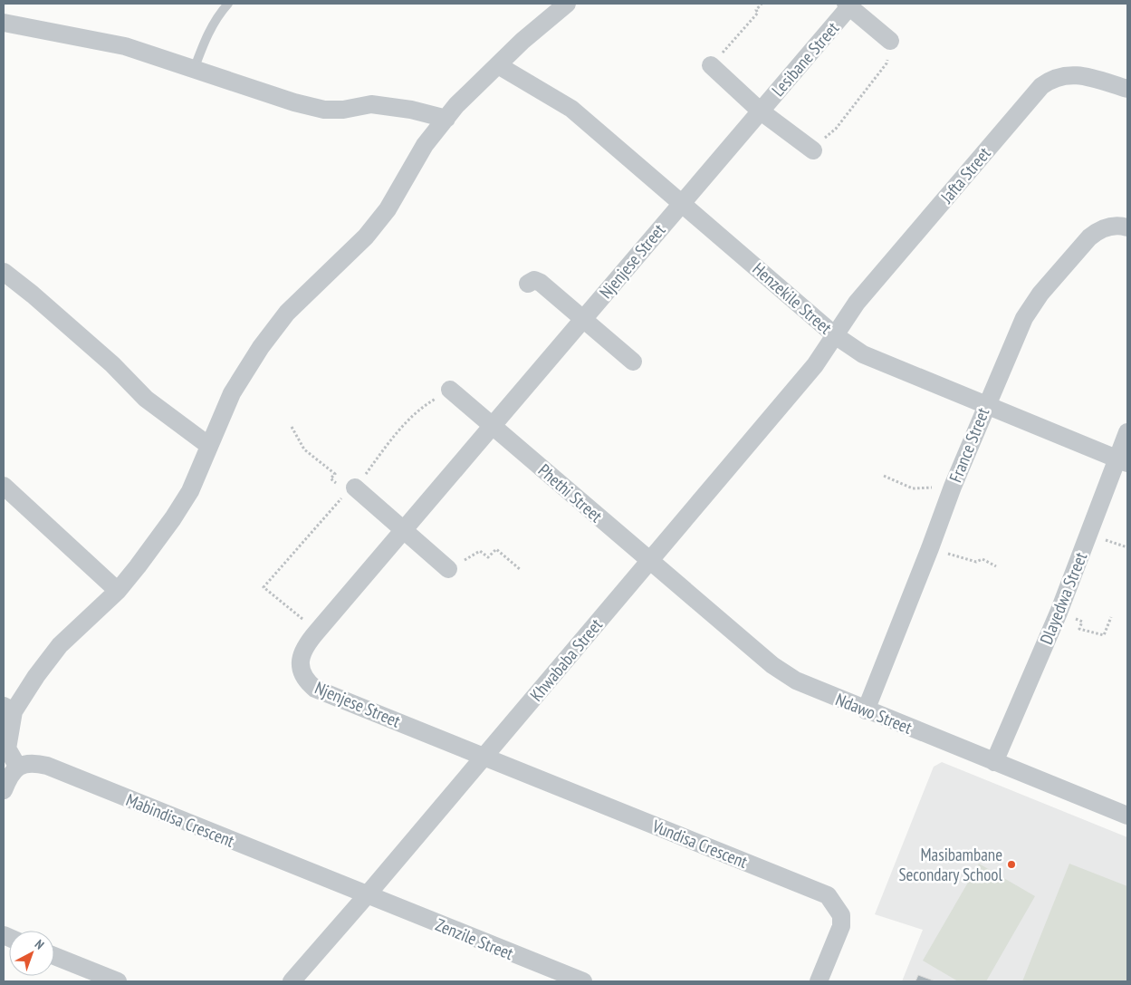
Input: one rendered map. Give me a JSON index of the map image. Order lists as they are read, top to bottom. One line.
{"streets":{"street":["Lesibane Street","Jafta Street","Njenjese Street","Henzekile Street","France Street","Phethi Street","Dlayedwa Street","Khwababa Street","Ndawo Street","Mabindisa Crescent","Vundisa Crescent","Zenzile Street"]},"crossings":[["Lesibane Street","Njenjese Street"],["Lesibane Street","Henzekile Street"],["Jafta Street","Henzekile Street"],["Jafta Street","Khwababa Street"],["Njenjese Street","Henzekile Street"],["Njenjese Street","Phethi Street"],["Njenjese Street","Khwababa Street"],["Njenjese Street","Vundisa Crescent"],["Henzekile Street","France Street"],["Henzekile Street","Dlayedwa Street"],["Henzekile Street","Khwababa Street"],["France Street","Ndawo Street"],["Phethi Street","Khwababa Street"],["Phethi Street","Ndawo Street"],["Dlayedwa Street","Ndawo Street"],["Khwababa Street","Ndawo Street"],["Khwababa Street","Mabindisa Crescent"],["Khwababa Street","Vundisa Crescent"],["Khwababa Street","Zenzile Street"],["Mabindisa Crescent","Zenzile Street"]],"places":["Masibambane Secondary School"],"north":"top right"}
